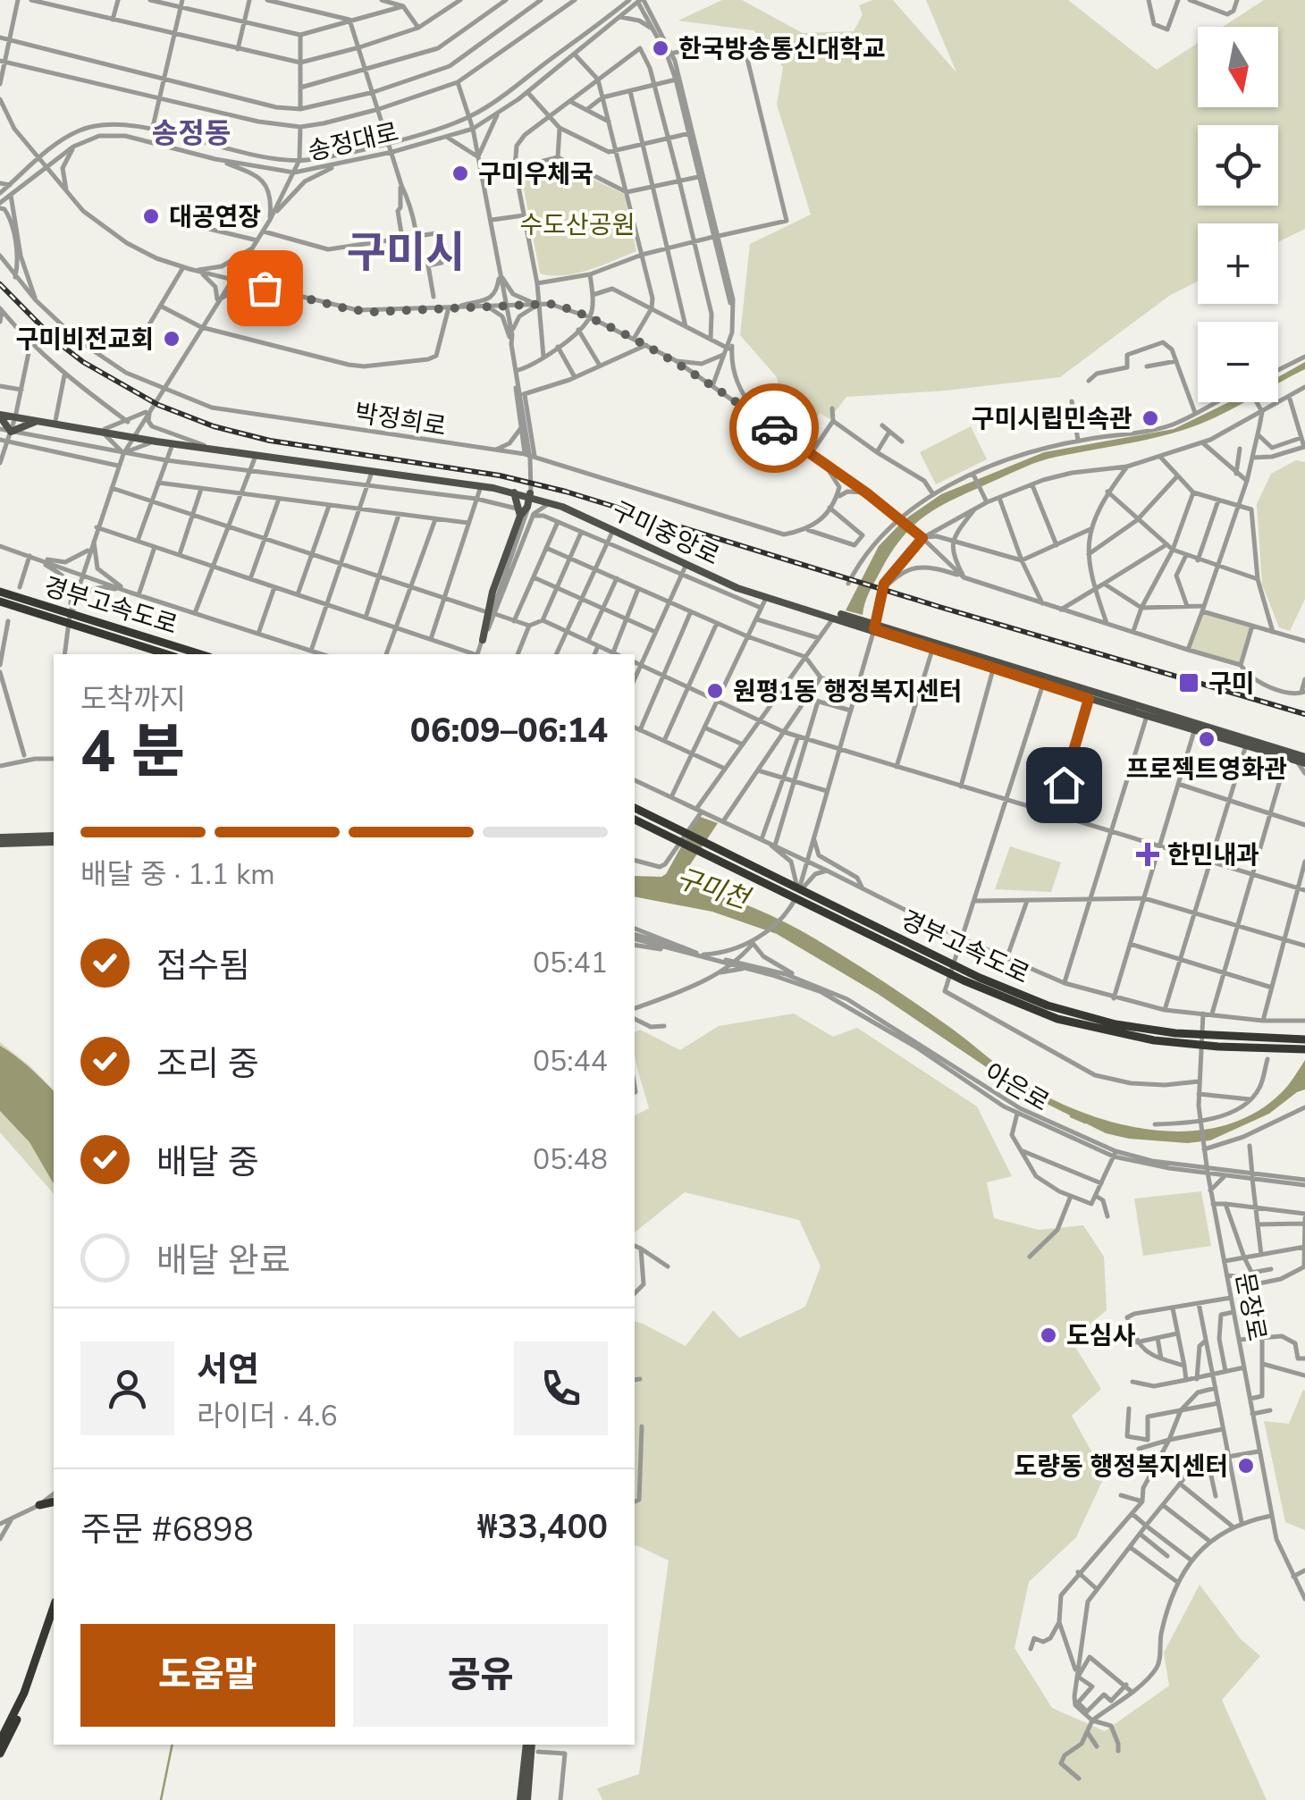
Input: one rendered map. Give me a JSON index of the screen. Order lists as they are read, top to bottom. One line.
{"streets":{"highway":["경부고속도로"],"main road":["구미중앙로"],"street":["송정대로","박정희로","야은로","문장로"]},"crossings":[["야은로","문장로"]],"districts":["송정동","구미시"],"water":["구미천"],"parks":["수도산공원"],"places":{"other":["한국방송통신대학교","구미우체국","대공연장","구미비전교회","구미시립민속관","원평1동 행정복지센터","프로젝트영화관","도심사","도량동 행정복지센터"],"transit":["구미"],"health":["한민내과"]},"north":"bottom","page":{"map_buttons":["+","−"],"heading":["4 분","도착까지","06:09–06:14"],"panel":["서연","라이더 · 4.6","주문 #6898","₩33,400"],"bar":"배달 중 · 1.1 km","list":[["접수됨","05:41"],["조리 중","05:44"],["배달 중","05:48"],"배달 완료"],"buttons":["도움말","공유"]}}
